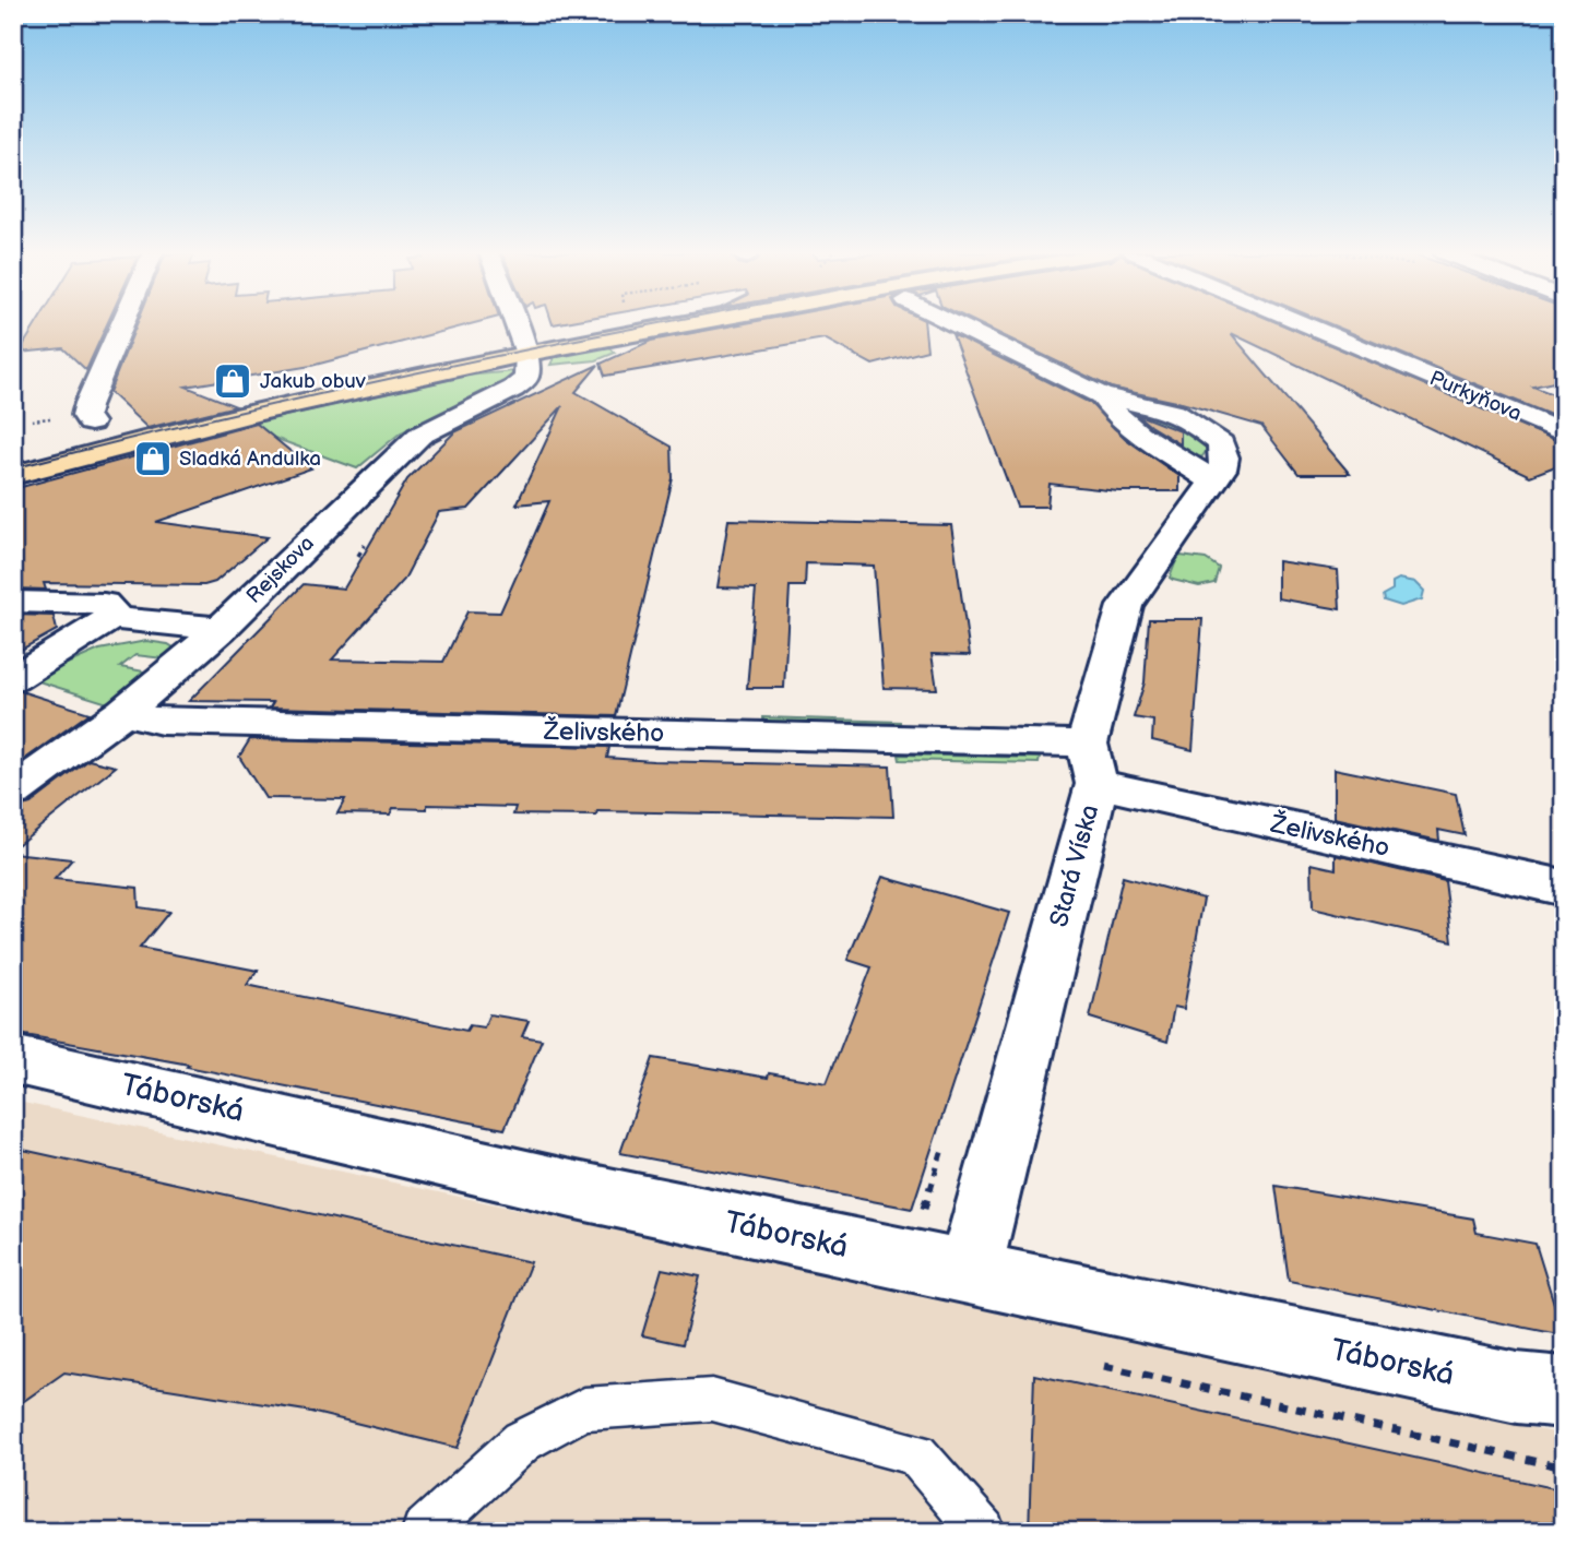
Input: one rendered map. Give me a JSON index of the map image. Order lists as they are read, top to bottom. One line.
{"streets":{"street":["Purkyňova","Rejskova","Želivského","Stará Víska","Táborská"]},"crossings":[["Rejskova","Želivského"],["Želivského","Stará Víska"],["Stará Víska","Táborská"]],"places":{"shop":["Jakub obuv","Sladká Andulka"]}}
